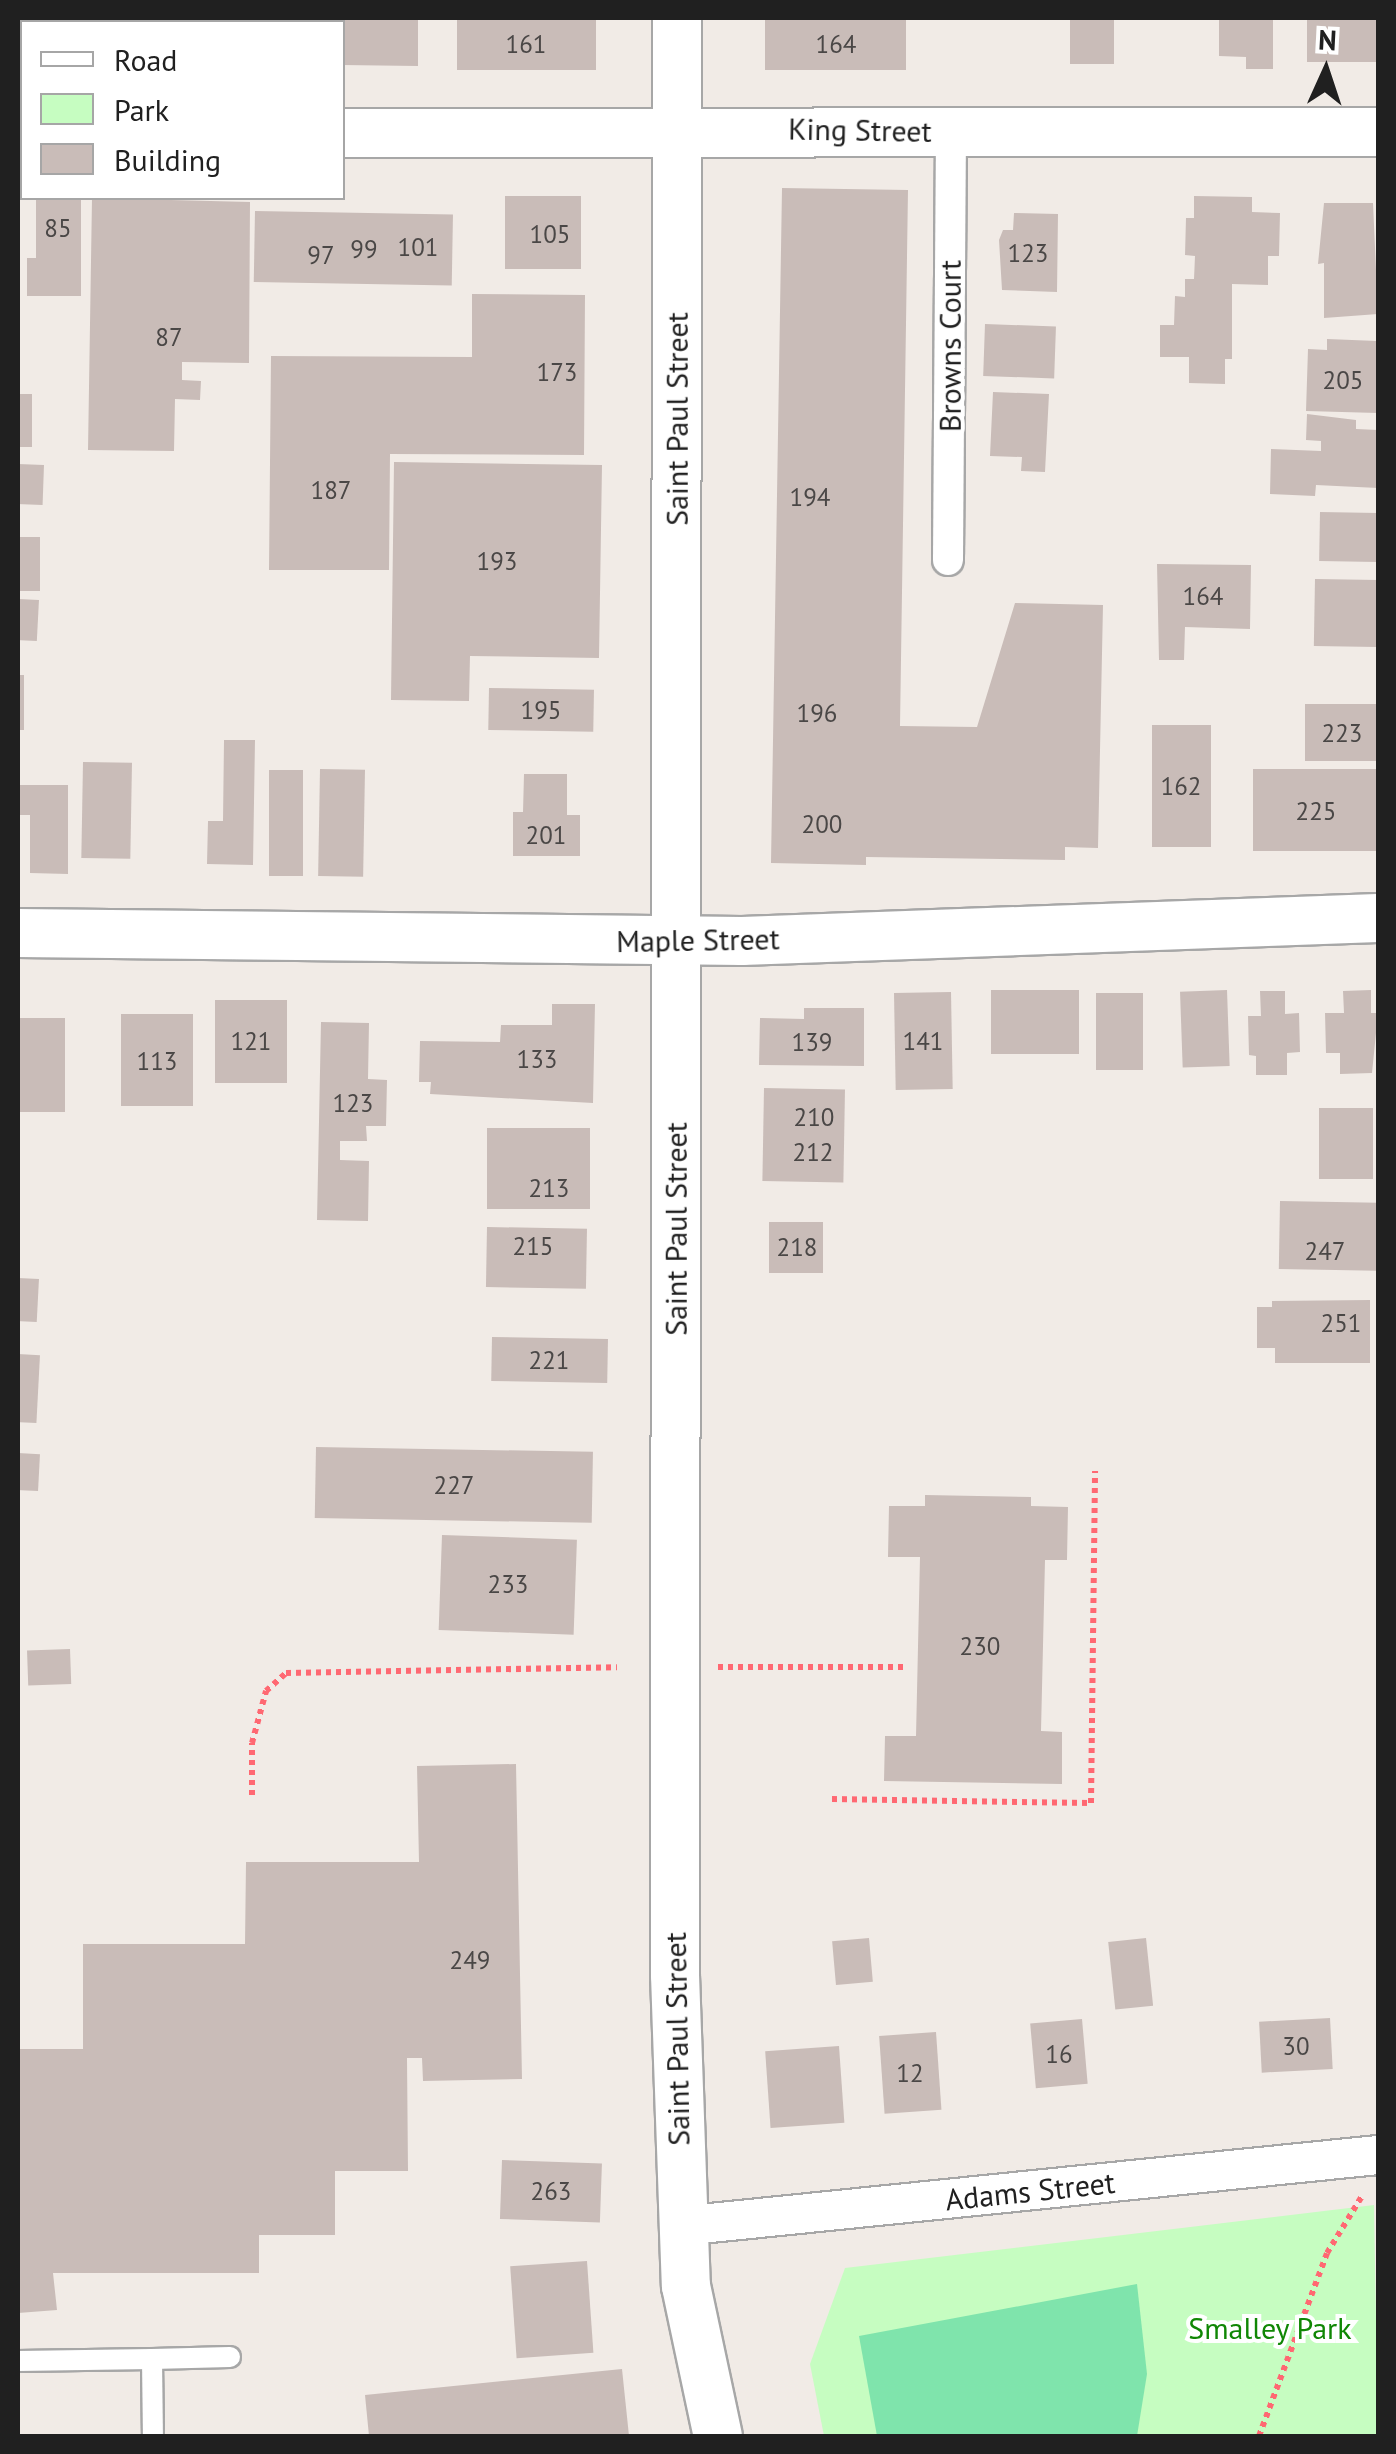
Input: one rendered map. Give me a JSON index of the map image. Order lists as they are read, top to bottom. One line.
{"streets":{"street":["King Street","Browns Court","Saint Paul Street","Maple Street","Adams Street"]},"crossings":[["King Street","Browns Court"],["King Street","Saint Paul Street"],["Saint Paul Street","Maple Street"],["Saint Paul Street","Adams Street"]],"parks":["Smalley Park"],"house_numbers":["161","164","85","105","101","99","123","97","87","173","205","187","194","193","164","195","196","223","162","225","200","201","121","141","139","133","113","123","210","212","213","215","218","247","251","221","227","233","230","249","30","16","12","263"],"legend":["Road","Park","Building"],"north":"top"}
